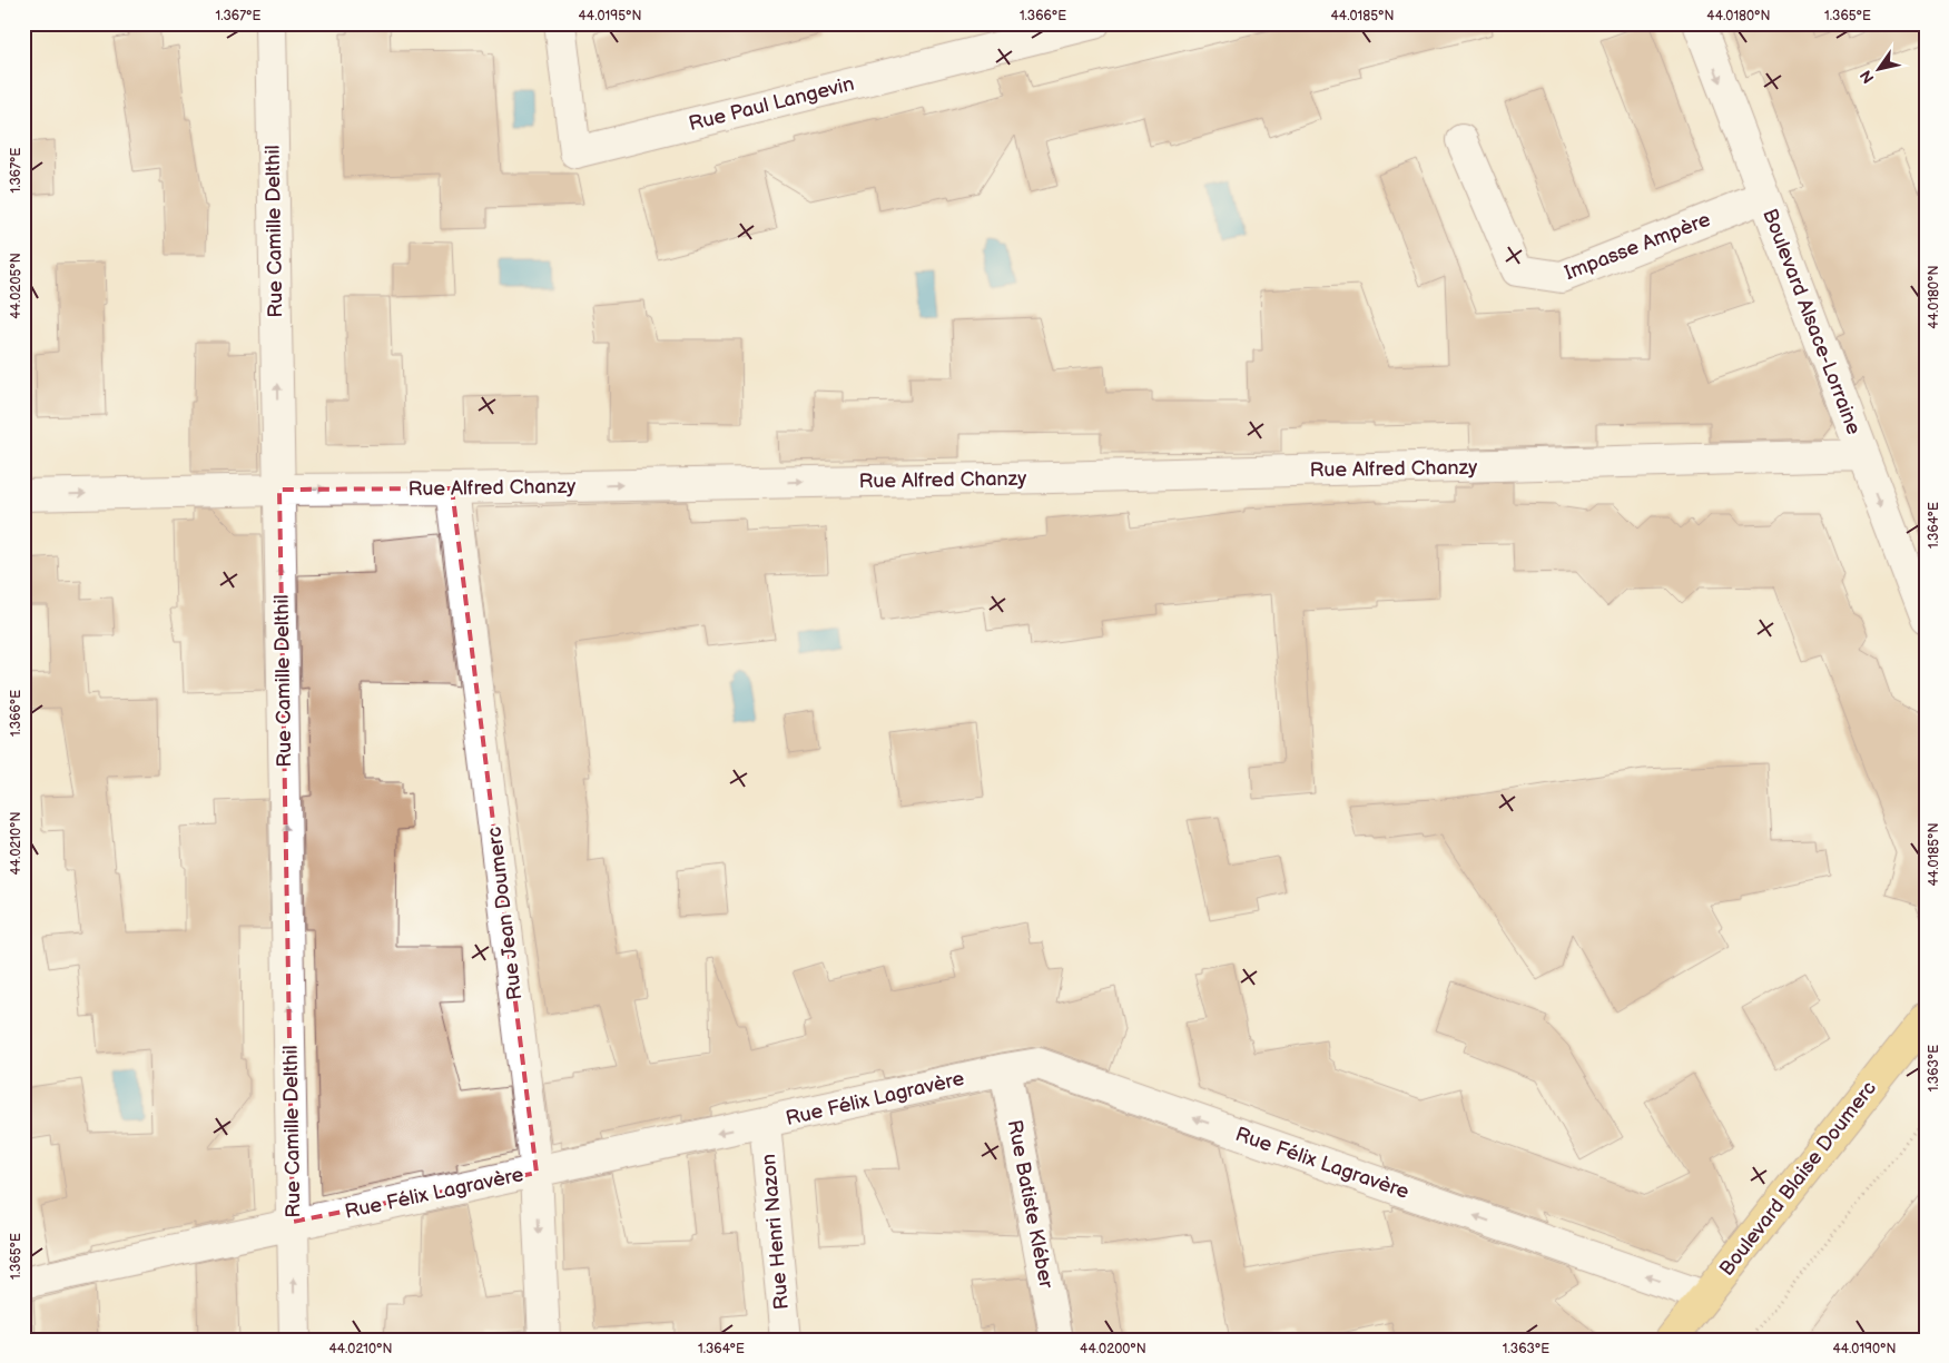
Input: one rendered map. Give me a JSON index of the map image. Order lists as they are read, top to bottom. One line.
{"streets":{"main road":["Boulevard Blaise Doumerc"],"street":["Rue Paul Langevin","Rue Camille Delthil","Impasse Ampère","Boulevard Alsace-Lorraine","Rue Alfred Chanzy","Rue Jean Doumerc","Rue Félix Lagravère","Rue Batiste Kléber","Rue Henri Nazon"]},"crossings":[["Rue Camille Delthil","Rue Alfred Chanzy"],["Rue Camille Delthil","Rue Félix Lagravère"],["Impasse Ampère","Boulevard Alsace-Lorraine"],["Boulevard Alsace-Lorraine","Rue Alfred Chanzy"],["Rue Alfred Chanzy","Rue Jean Doumerc"],["Rue Jean Doumerc","Rue Félix Lagravère"],["Rue Félix Lagravère","Boulevard Blaise Doumerc"],["Rue Félix Lagravère","Rue Batiste Kléber"],["Rue Félix Lagravère","Rue Henri Nazon"]],"one_way":["Rue Camille Delthil","Boulevard Alsace-Lorraine","Rue Alfred Chanzy","Rue Félix Lagravère"],"north":"bottom left","coordinates":["1.367°E","44.0195°N","1.366°E","44.0185°N","44.0180°N","1.365°E","44.0205°N","1.364°E","44.0210°N","1.363°E","44.0200°N","44.0190°N"]}
